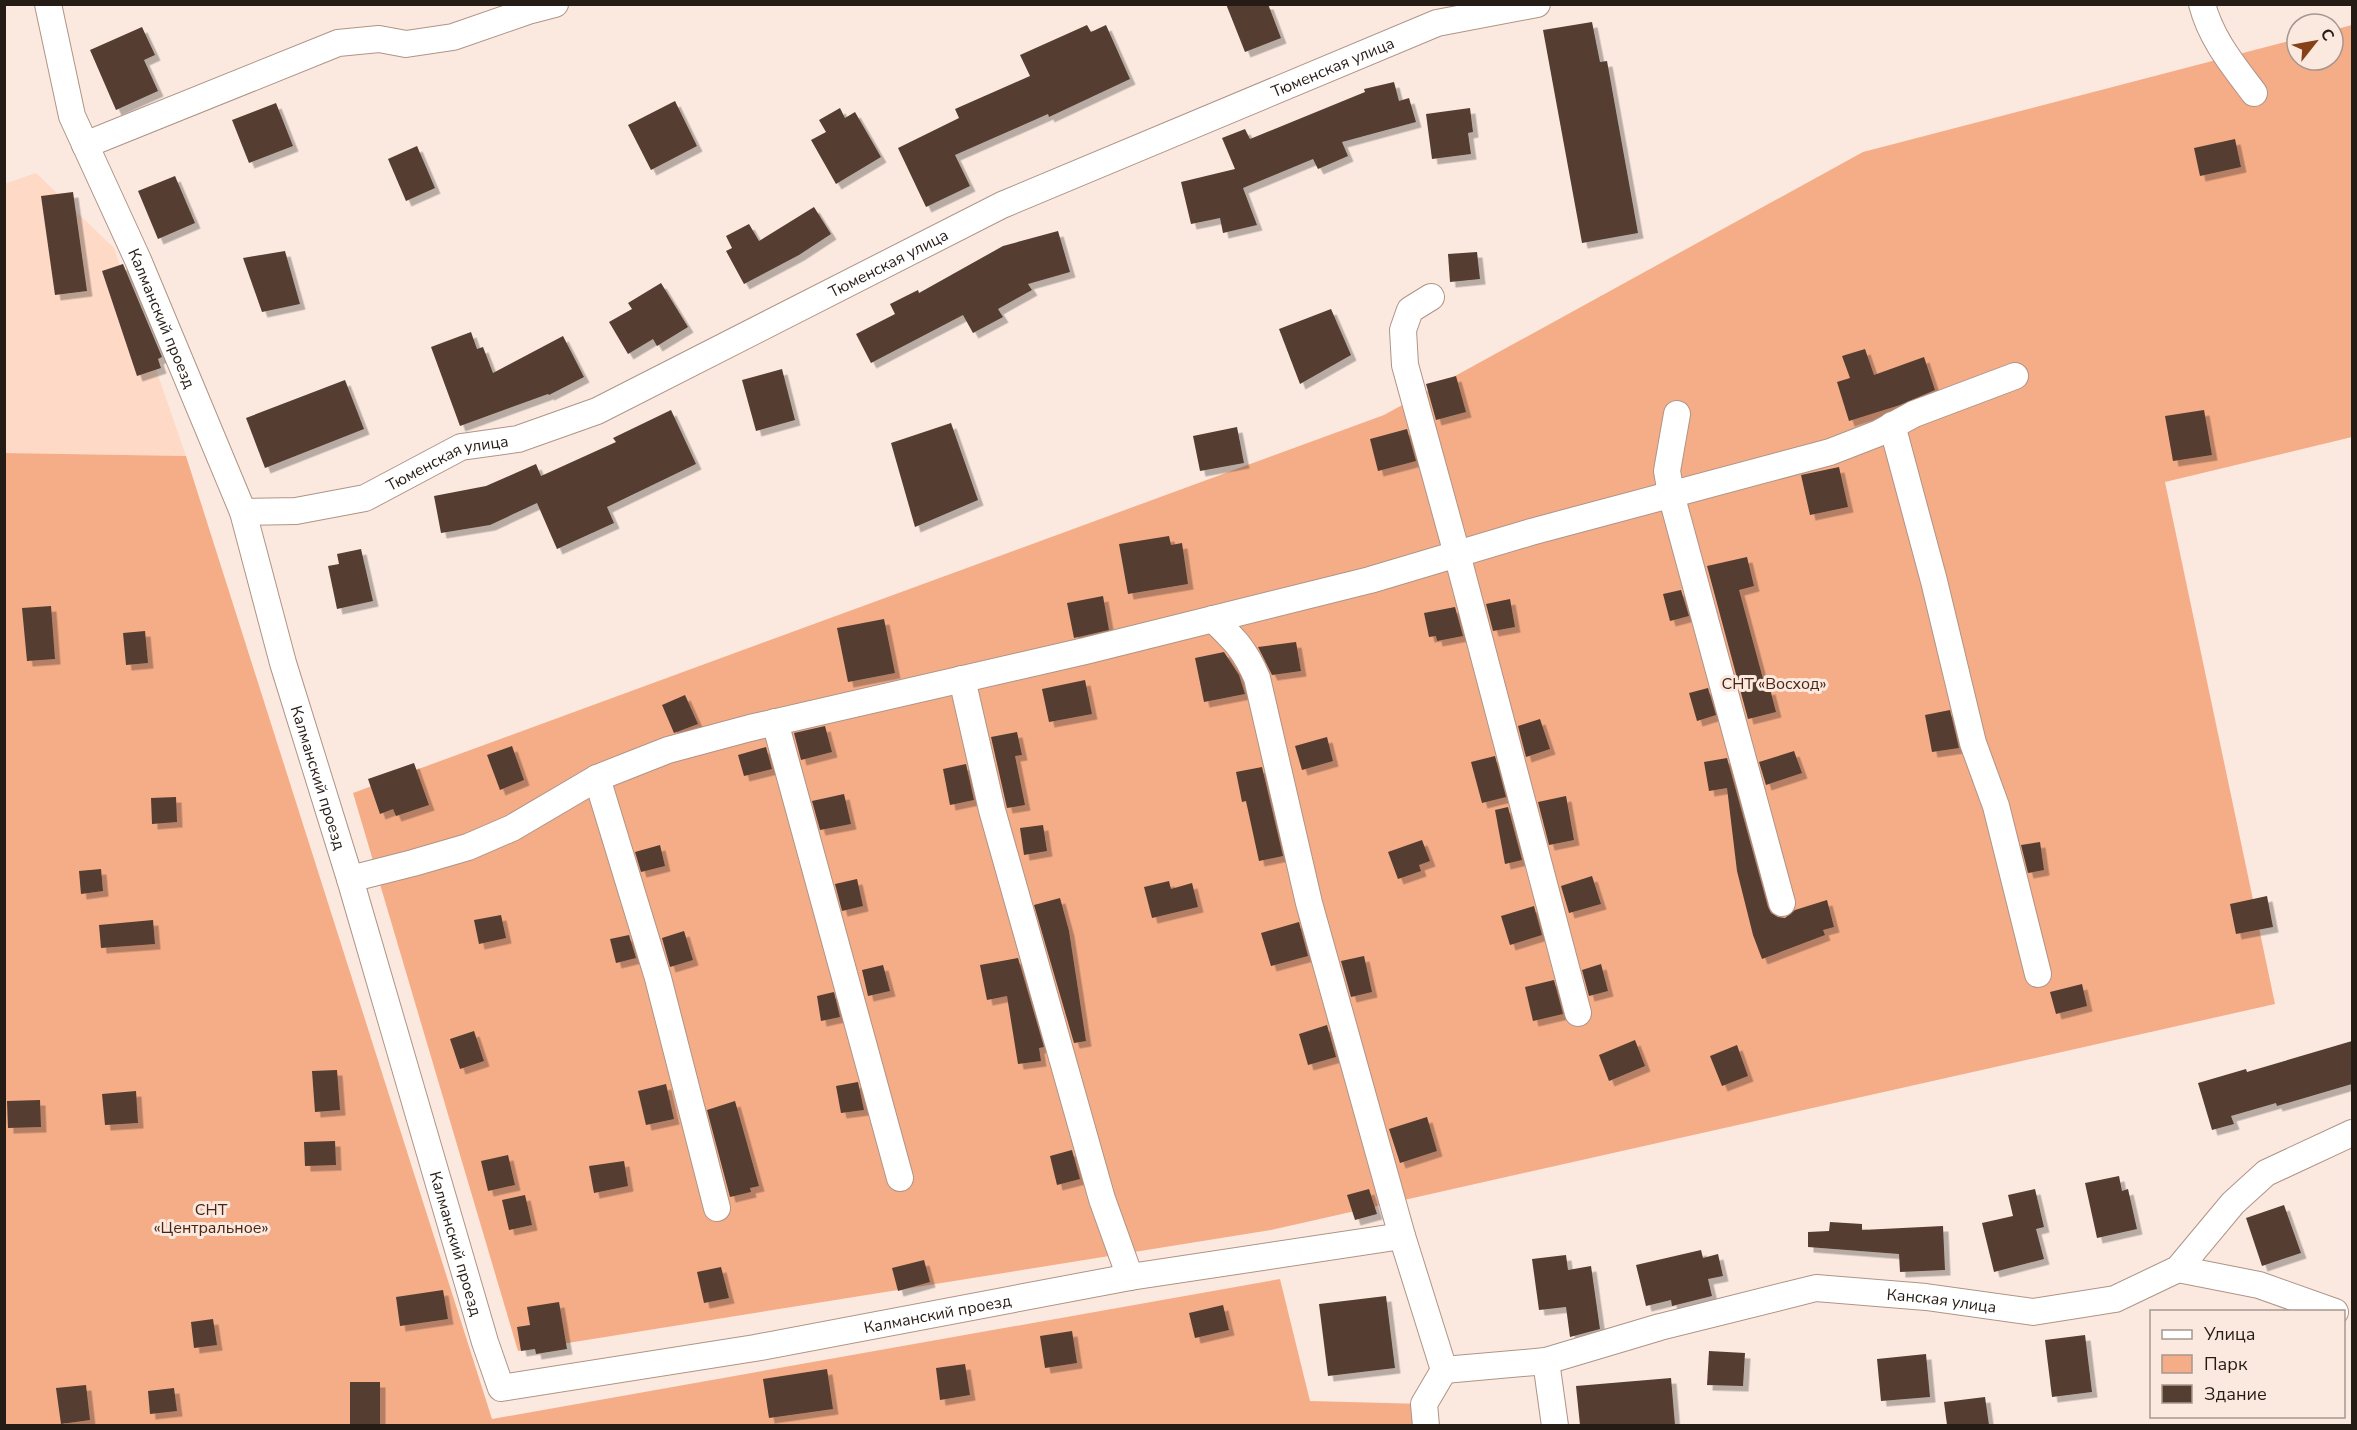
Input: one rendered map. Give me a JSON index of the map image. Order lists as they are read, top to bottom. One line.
{"streets":{"street":["Тюменская улица","Калманский проезд","Канская улица"]},"crossings":[["Тюменская улица","Калманский проезд"]],"parks":["СНТ «Восход»","СНТ «Центральное»"],"legend":["Улица","Парк","Здание"],"north":"top right"}
